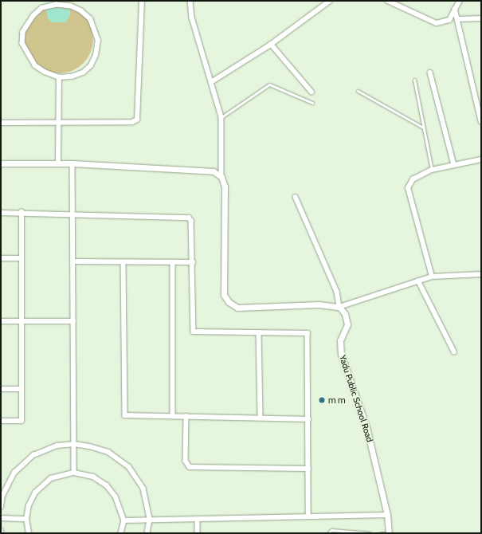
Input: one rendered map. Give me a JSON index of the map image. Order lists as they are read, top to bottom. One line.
{"streets":{"street":["Yadu Public School Road"]},"places":["m m"]}
